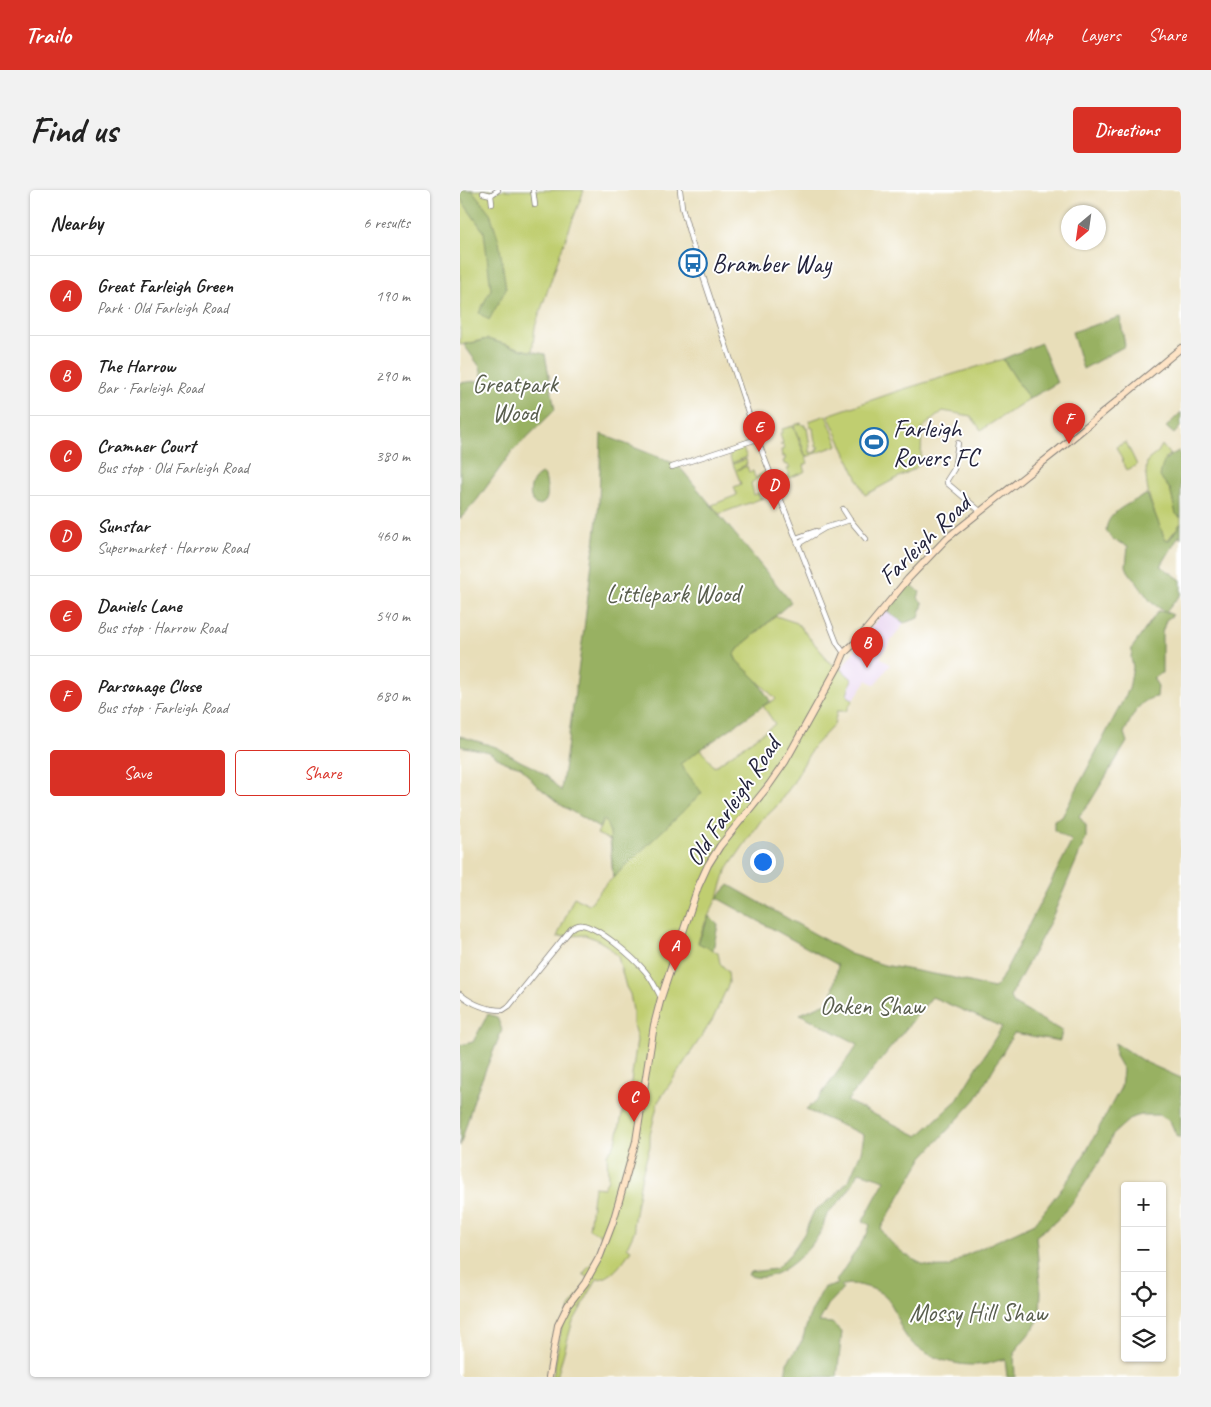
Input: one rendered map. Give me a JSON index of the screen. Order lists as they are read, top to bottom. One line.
{"streets":{"street":["Farleigh Road","Old Farleigh Road"]},"crossings":[["Farleigh Road","Old Farleigh Road"]],"parks":["Greatpark Wood","Littlepark Wood","Oaken Shaw","Mossy Hill Shaw"],"places":{"bus stop":["Bramber Way"],"sports":["Farleigh Rovers FC"]},"north":"bottom left","page":{"header":"Trailo","nav":["Map","Layers","Share"],"buttons":["Directions",["Save","Share"]],"title":"Find us","heading":["Nearby","6 results"],"list":[{"mark":"A","name":"Great Farleigh Green","note":"Park · Old Farleigh Road","value":"190 m"},{"mark":"B","name":"The Harrow","note":"Bar · Farleigh Road","value":"290 m"},{"mark":"C","name":"Cramner Court","note":"Bus stop · Old Farleigh Road","value":"380 m"},{"mark":"D","name":"Sunstar","note":"Supermarket · Harrow Road","value":"460 m"},{"mark":"E","name":"Daniels Lane","note":"Bus stop · Harrow Road","value":"540 m"},{"mark":"F","name":"Parsonage Close","note":"Bus stop · Farleigh Road","value":"680 m"}],"pins":["F","E","D","B","A","C"],"map_buttons":["+","−"]}}
